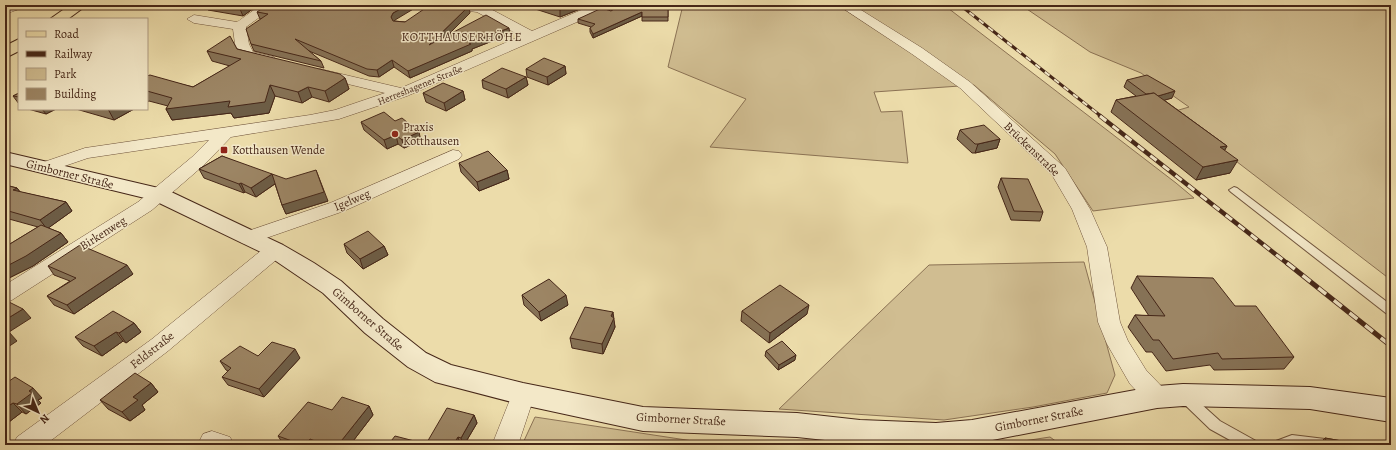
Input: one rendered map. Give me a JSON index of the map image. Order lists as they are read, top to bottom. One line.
{"streets":{"street":["Herreshagener Straße","Brückenstraße","Gimborner Straße","Igelweg","Birkenweg","Feldstraße"]},"crossings":[["Herreshagener Straße","Gimborner Straße"],["Brückenstraße","Gimborner Straße"],["Gimborner Straße","Igelweg"],["Gimborner Straße","Birkenweg"],["Gimborner Straße","Feldstraße"]],"districts":["KOTTHAUSERHÖHE"],"places":{"other":["Praxis Kotthausen"],"transit":["Kotthausen Wende"]},"legend":["Road","Railway","Park","Building"],"north":"bottom right"}
